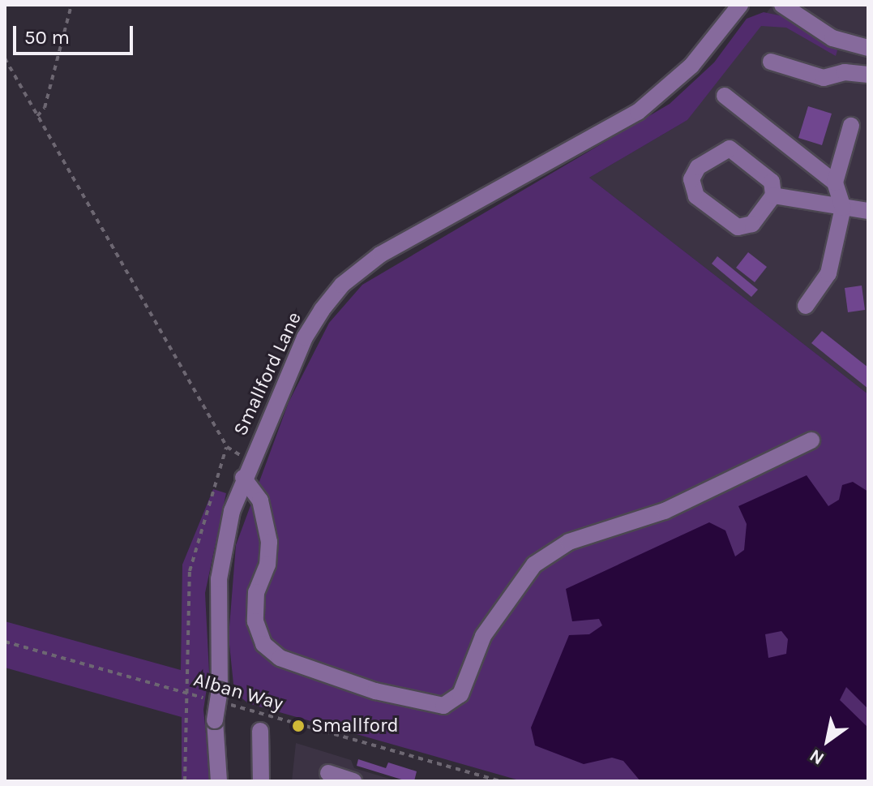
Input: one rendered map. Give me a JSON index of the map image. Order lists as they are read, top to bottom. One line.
{"streets":{"street":["Smallford Lane"],"path":["Alban Way"]},"crossings":[["Smallford Lane","Alban Way"]],"places":["Smallford"],"scale_bar":"50 m","north":"bottom left"}
